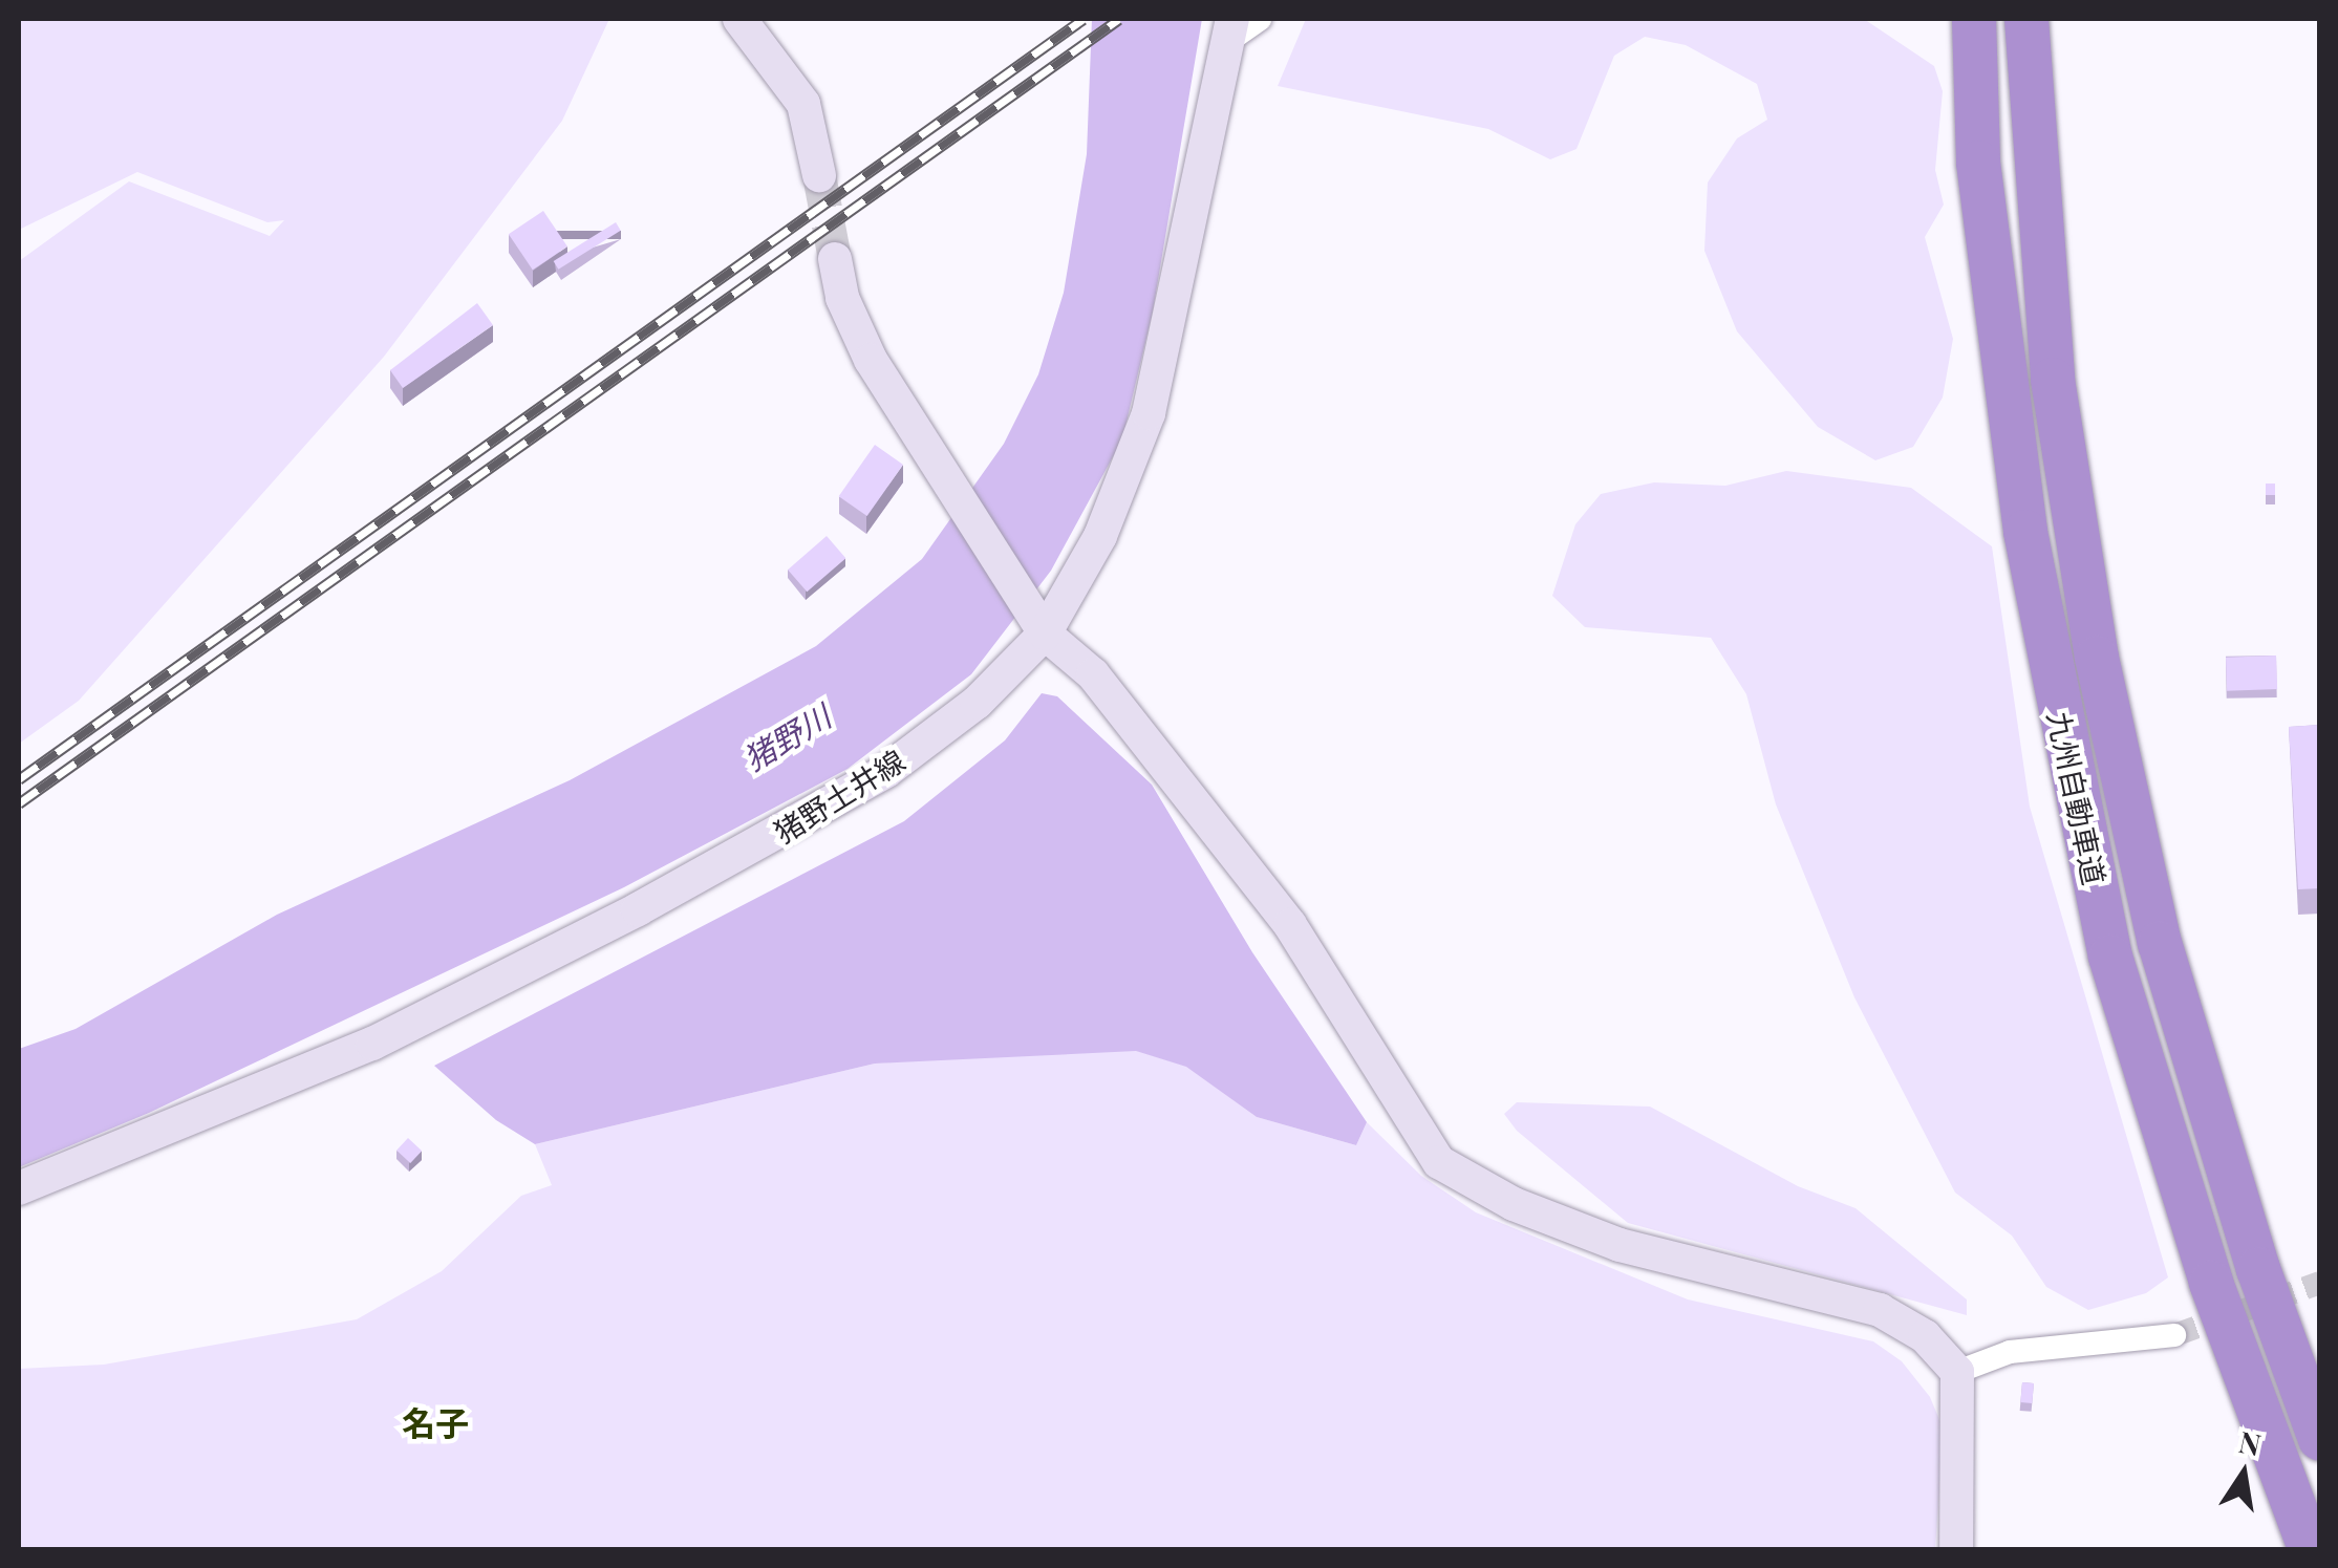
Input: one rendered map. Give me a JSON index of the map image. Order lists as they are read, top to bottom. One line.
{"streets":{"highway":["九州自動車道"],"street":["猪野土井線"]},"districts":["名子"],"water":["猪野川"],"north":"top"}
